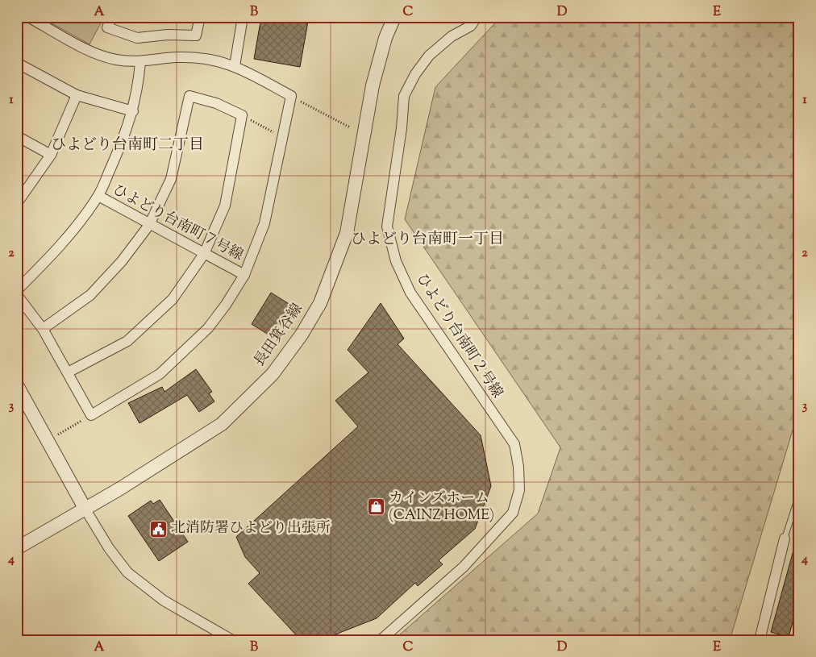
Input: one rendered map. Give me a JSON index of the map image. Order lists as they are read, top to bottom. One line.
{"streets":{"street":["ひよどり台南町７号線","長田箕谷線","ひよどり台南町２号線"]},"districts":["ひよどり台南町二丁目","ひよどり台南町一丁目"],"places":{"shop":["カインズホーム (CAINZ HOME)"],"public building":["北消防署ひよどり出張所"]},"grid":{"columns":["A","B","C","D","E"],"rows":["1","2","3","4"]}}
